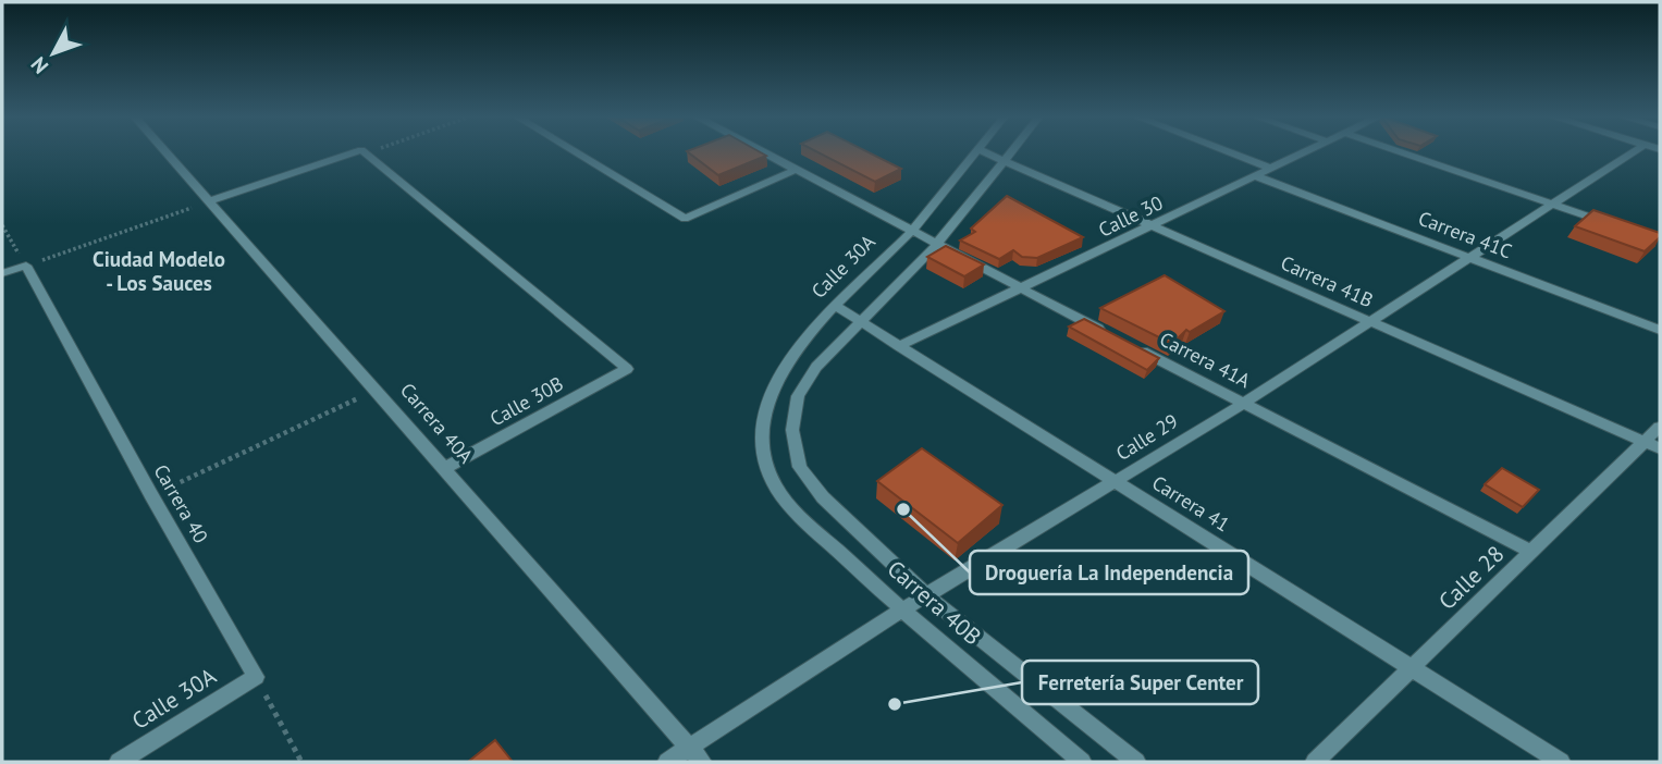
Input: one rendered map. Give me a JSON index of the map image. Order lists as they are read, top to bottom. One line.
{"streets":{"street":["Calle 30","Carrera 41C","Calle 30A","Carrera 41B","Carrera 41A","Calle 30B","Carrera 40A","Calle 29","Carrera 40","Carrera 41","Calle 28","Carrera 40B"]},"crossings":[["Calle 30","Carrera 41C"],["Calle 30","Carrera 41B"],["Calle 30","Carrera 41"],["Carrera 41C","Calle 29"],["Calle 30A","Carrera 40"],["Calle 30A","Carrera 41"],["Calle 30A","Carrera 40B"],["Carrera 41B","Calle 29"],["Carrera 41B","Calle 28"],["Carrera 41A","Calle 29"],["Carrera 41A","Calle 28"],["Calle 30B","Carrera 40A"],["Carrera 40A","Calle 29"],["Calle 29","Carrera 41"],["Calle 29","Carrera 40B"],["Carrera 41","Calle 28"]],"districts":["Ciudad Modelo - Los Sauces"],"places":["Droguería La Independencia","Ferretería Super Center"],"north":"bottom left"}
